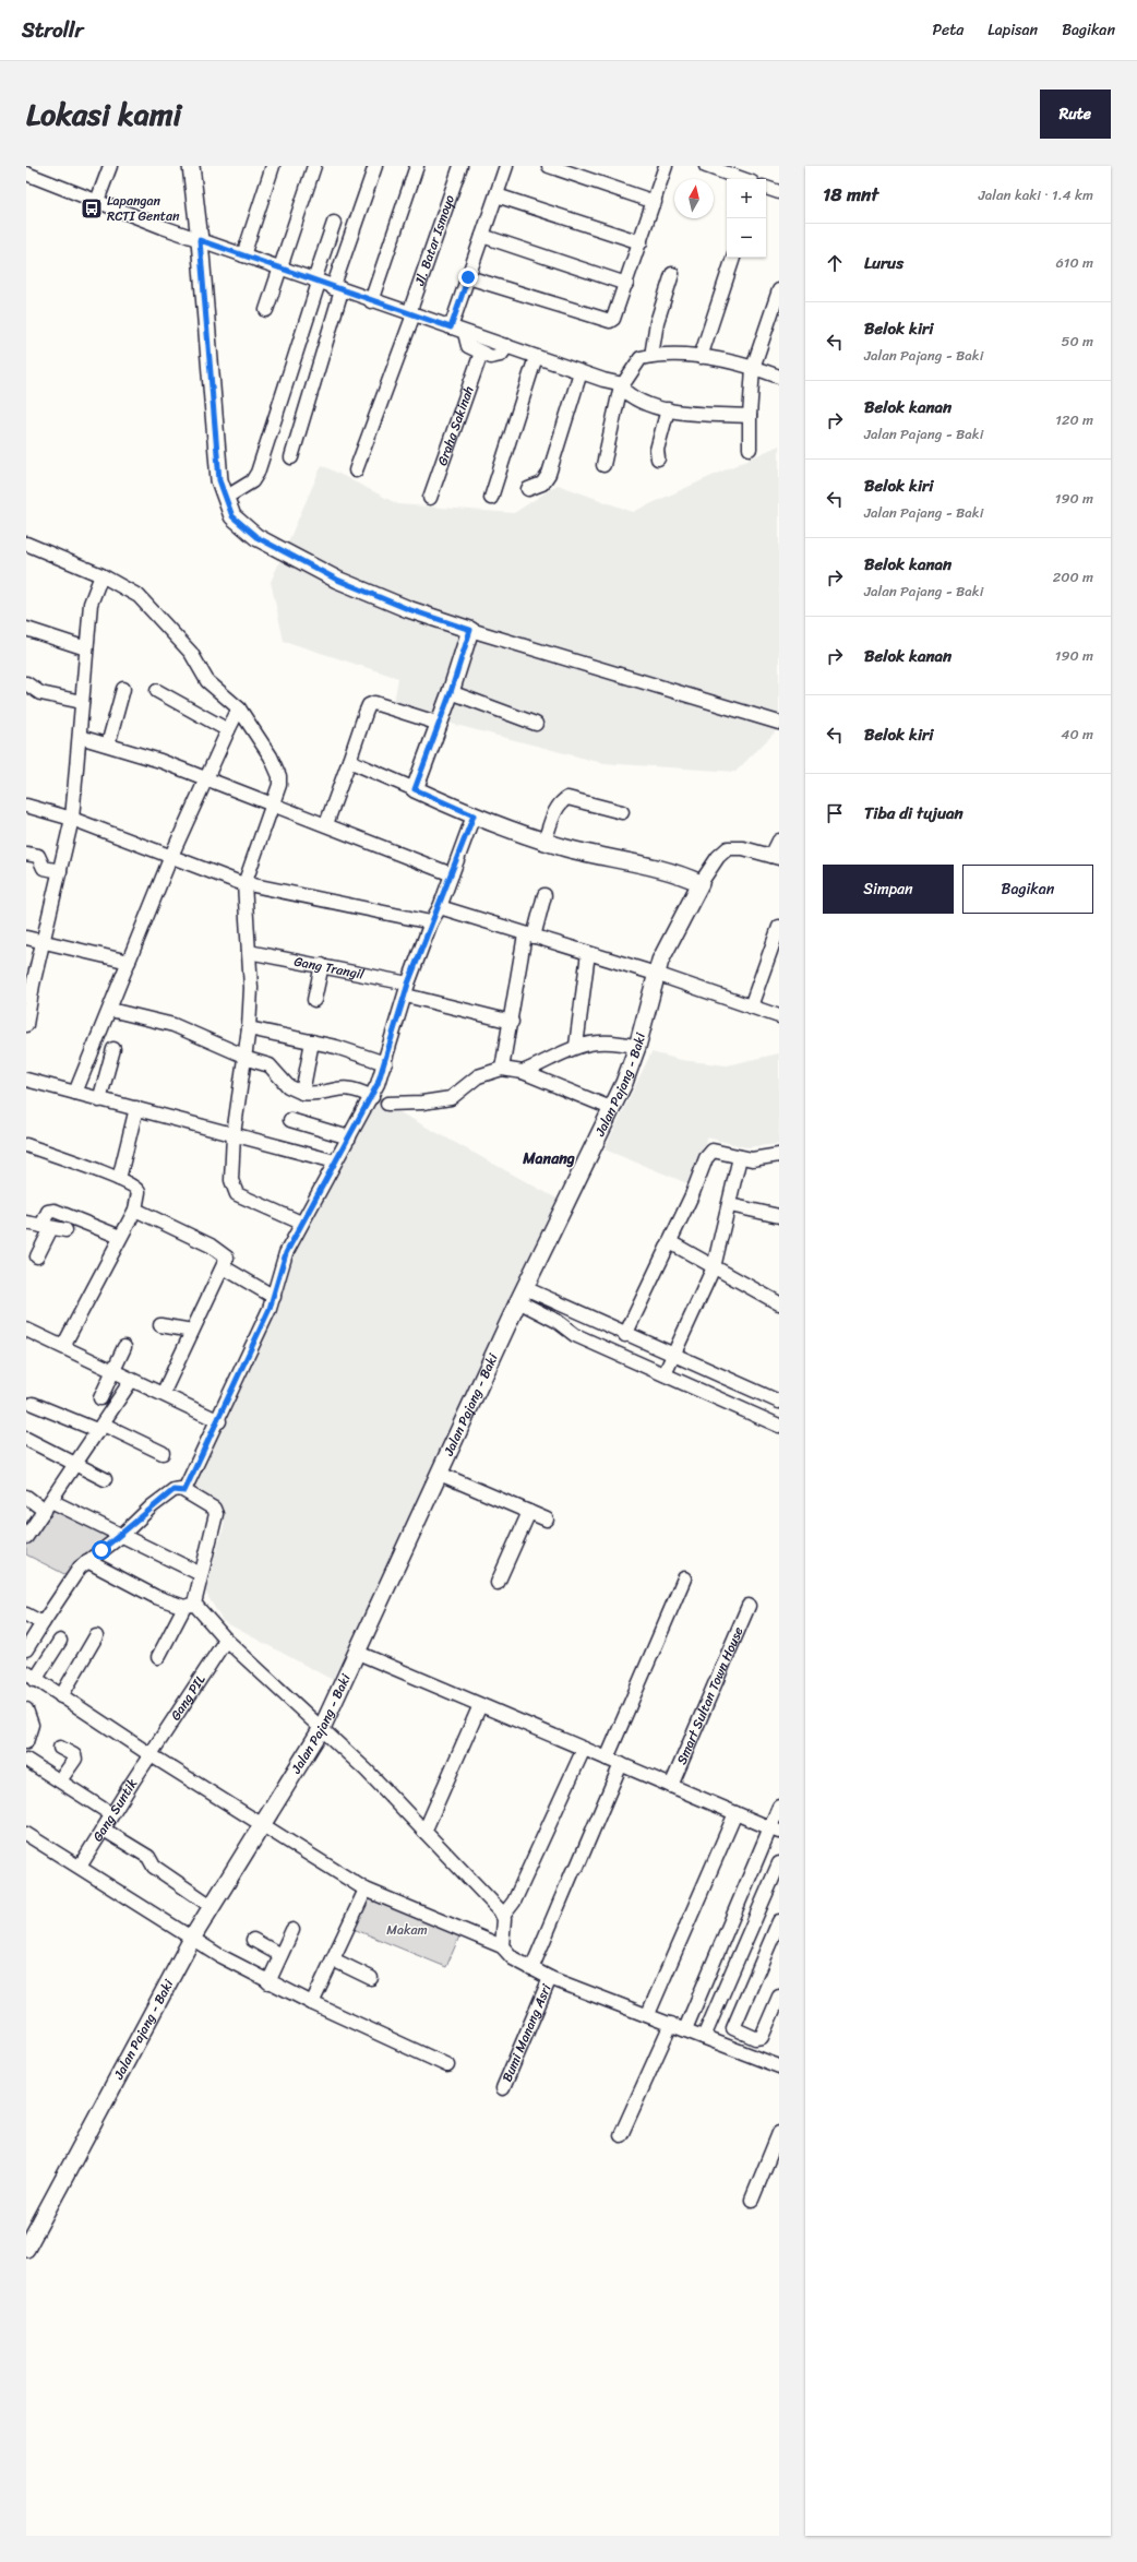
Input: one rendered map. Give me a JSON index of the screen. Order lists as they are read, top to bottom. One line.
{"streets":{"main road":["Jalan Pajang - Baki"],"street":["Jl. Batar Ismoyo","Graha Sakinah","Gang Trangil","Smart Sultan Town House","Gang PIL","Gang Suntik","Bumi Manang Asri"]},"crossings":[["Gang PIL","Gang Suntik"]],"districts":["Manang"],"parks":["Makam"],"places":{"bus stop":["Lapangan RCTI Gentan"]},"north":"top","page":{"header":"Strollr","nav":["Peta","Lapisan","Bagikan"],"title":"Lokasi kami","buttons":["Rute",["Simpan","Bagikan"]],"heading":["18 mnt","Jalan kaki · 1.4 km"],"map_buttons":["+","−"],"list":[["Lurus","610 m"],["Belok kiri","Jalan Pajang - Baki","50 m"],["Belok kanan","Jalan Pajang - Baki","120 m"],["Belok kiri","Jalan Pajang - Baki","190 m"],["Belok kanan","Jalan Pajang - Baki","200 m"],["Belok kanan","190 m"],["Belok kiri","40 m"],"Tiba di tujuan"]}}
